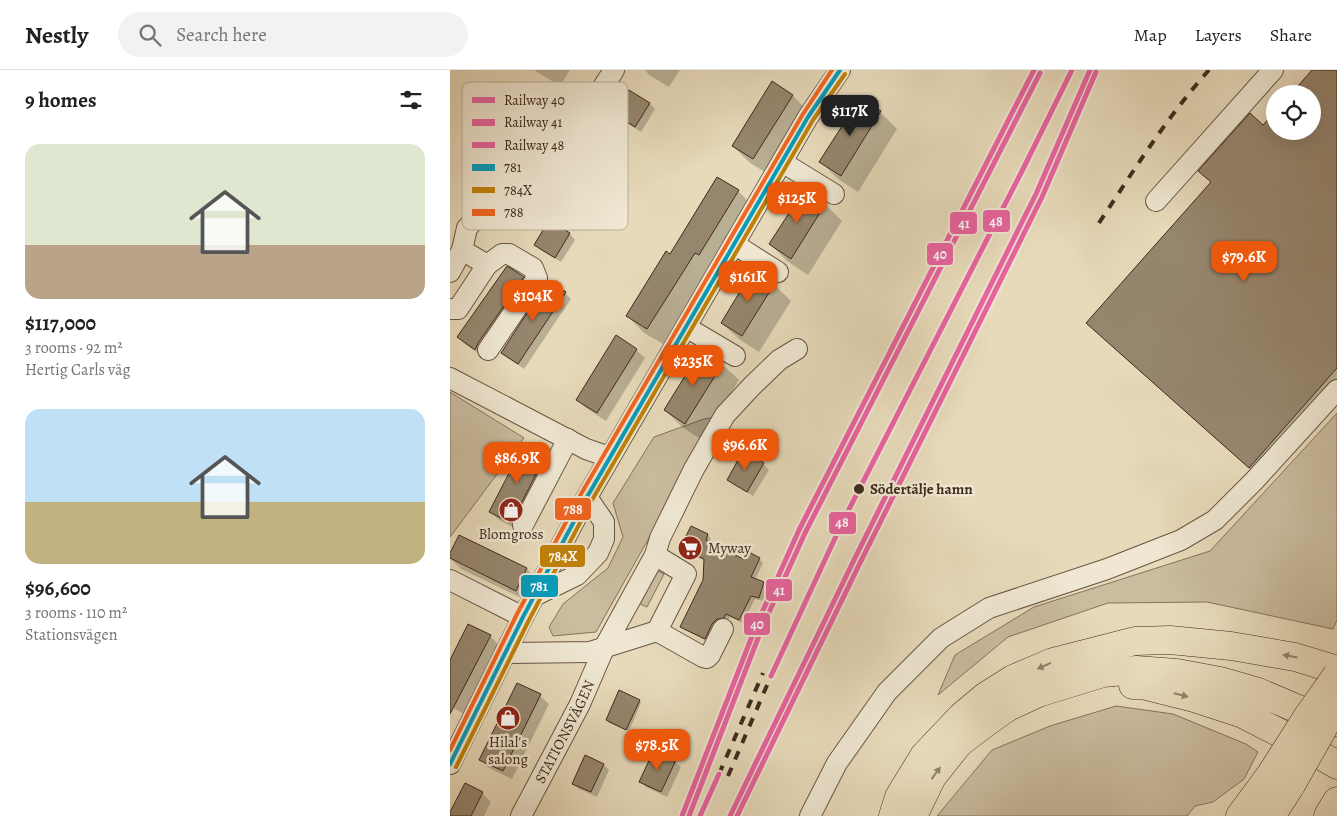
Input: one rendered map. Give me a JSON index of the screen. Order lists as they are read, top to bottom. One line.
{"streets":{"street":["STATIONSVÄGEN"]},"places":{"other":["Södertälje hamn"],"shop":["Blomgross","Hilal's salong"],"supermarket":["Myway"]},"lines":["rail line 40","rail line 48","transit line 781","transit line 788","rail line 41","transit line 784X"],"legend":["Railway 40","Railway 41","Railway 48","781","784X","788"],"page":{"header":"Nestly","search":"Search here","nav":["Map","Layers","Share"],"heading":"9 homes","price":["$117K","$125K","$79.6K","$161K","$104K","$235K","$96.6K","$86.9K","$78.5K"],"list":[{"name":"$117,000","note":"3 rooms · 92 m² · Hertig Carls väg"},{"name":"$96,600","note":"3 rooms · 110 m² · Stationsvägen"}]}}
